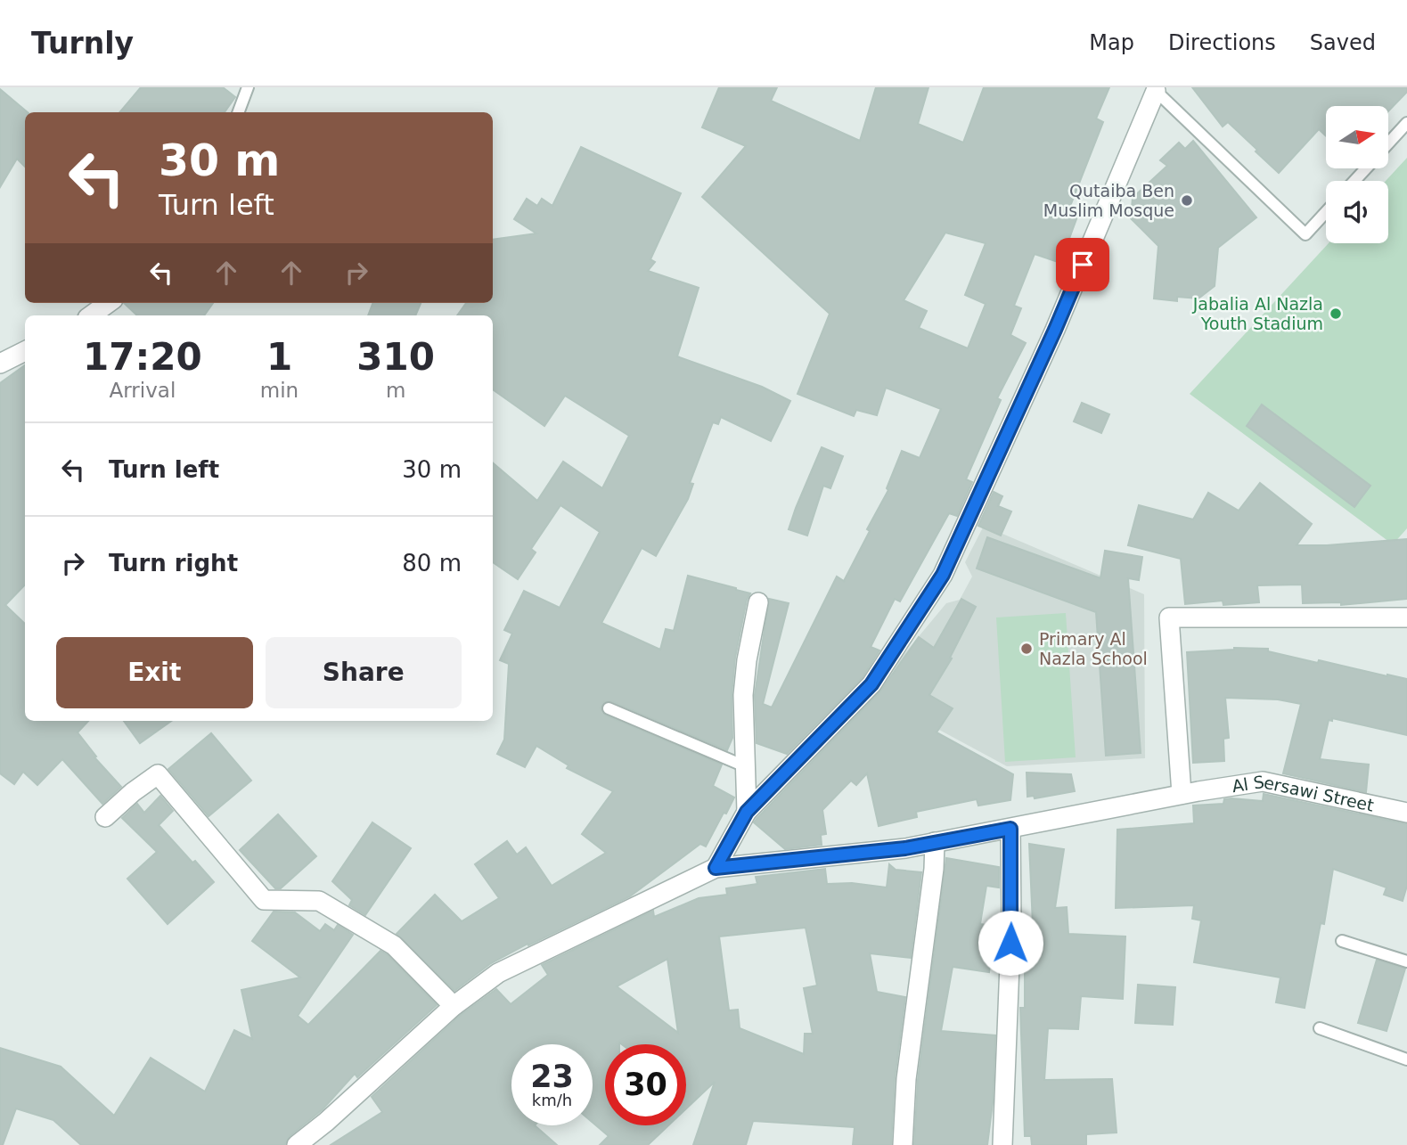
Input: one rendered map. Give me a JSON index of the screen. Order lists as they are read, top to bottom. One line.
{"streets":{"street":["Al Sersawi Street"]},"places":["Qutaiba Ben Muslim Mosque","Jabalia Al Nazla Youth Stadium","Primary Al Nazla School"],"north":"right","page":{"header":"Turnly","nav":["Map","Directions","Saved"],"turn":["30 m","Turn left"],"eta":["17:20","Arrival","1","min","310","m"],"list":[{"name":"Turn left","value":"30 m"},{"name":"Turn right","value":"80 m"}],"buttons":["Exit","Share"],"speed":"23 km/h","limit":"30"}}
